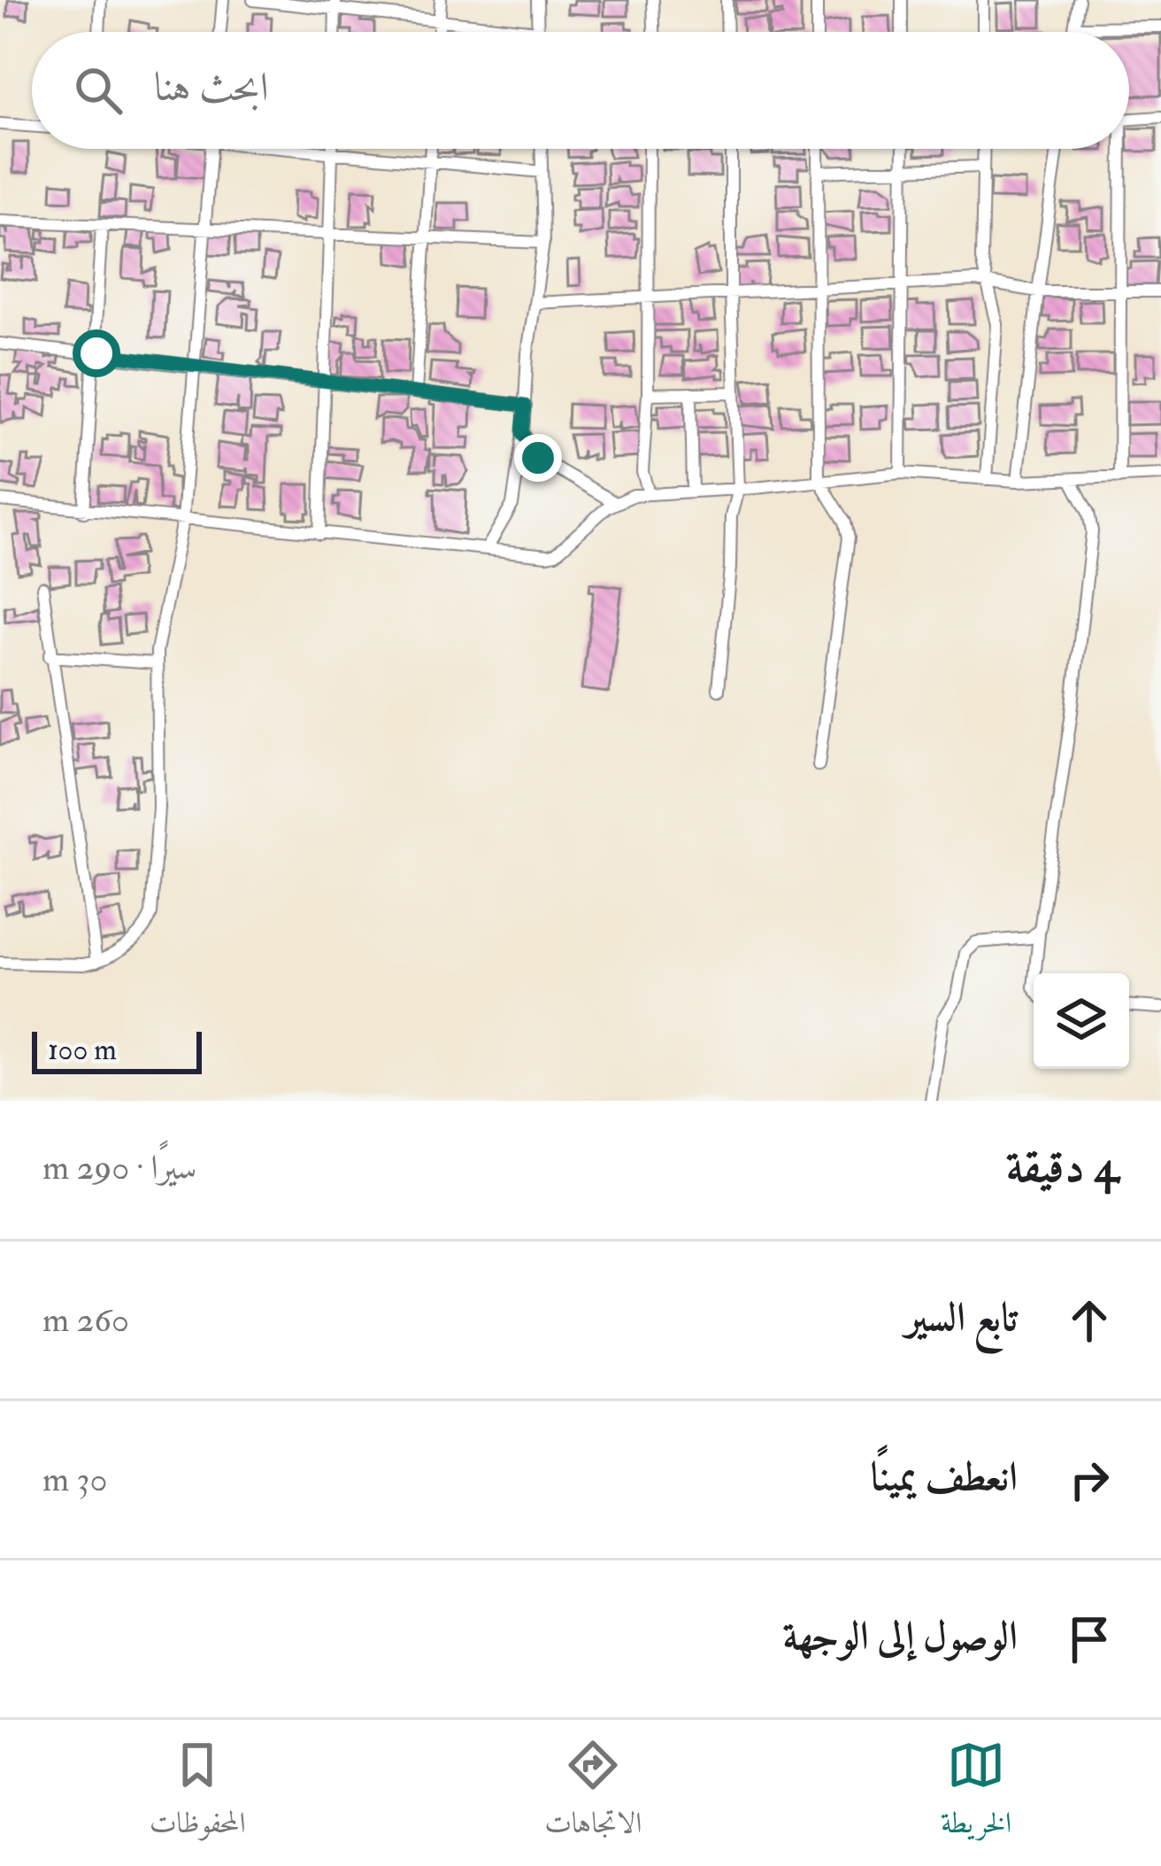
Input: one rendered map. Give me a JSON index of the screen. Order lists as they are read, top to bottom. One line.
{"scale_bar":"100 m","page":{"search":"ابحث هنا","scale":"100 m","heading":["4 دقيقة","سيرًا · 290 m"],"list":[["تابع السير","260 m"],["انعطف يمينًا","30 m"],"الوصول إلى الوجهة"],"nav":["الخريطة","الاتجاهات","المحفوظات"]}}
